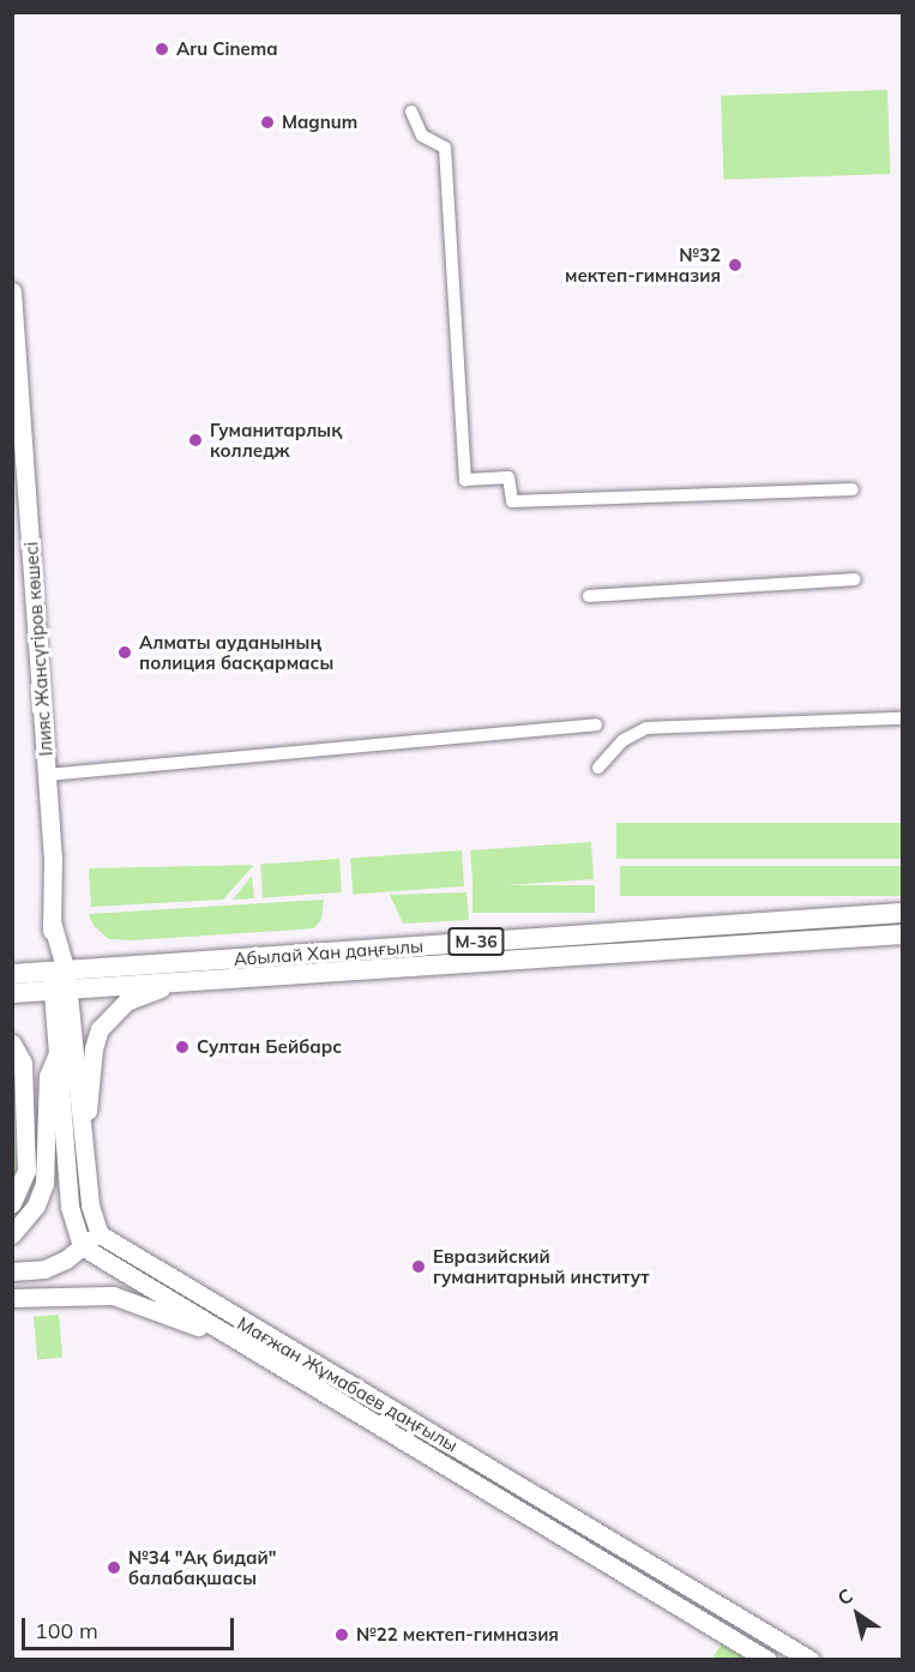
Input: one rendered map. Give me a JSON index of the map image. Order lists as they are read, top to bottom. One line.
{"streets":{"main road":["Ілияс Жансүгіров көшесі","M-36","Абылай Хан даңғылы","Мағжан Жұмабаев даңғылы"]},"crossings":[["Ілияс Жансүгіров көшесі","Абылай Хан даңғылы"]],"places":["Aru Cinema","Magnum","№32 мектеп-гимназия","Гуманитарлық колледж","Алматы ауданының полиция басқармасы","Султан Бейбарс","Евразийский гуманитарный институт","№34 \"Ақ бидай\" балабақшасы","№22 мектеп-гимназия"],"scale_bar":"100 m","north":"top left"}
